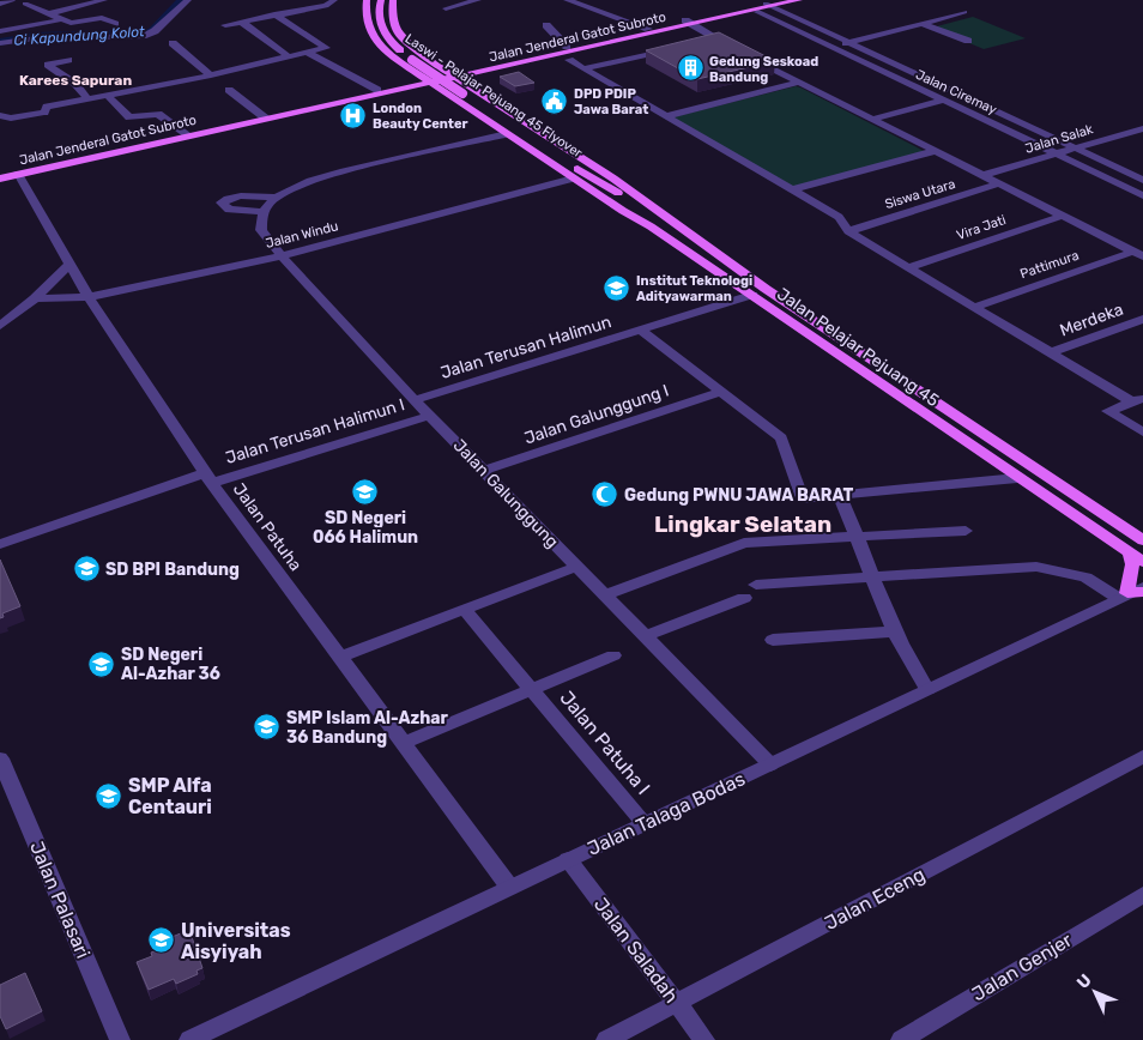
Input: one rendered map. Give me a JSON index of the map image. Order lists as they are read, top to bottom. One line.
{"streets":{"main road":["Jalan Jenderal Gatot Subroto","Laswi - Pelajar Pejuang 45 Flyover","Jalan Pelajar Pejuang 45"],"street":["Jalan Ciremay","Jalan Salak","Siswa Utara","Vira Jati","Jalan Windu","Pattimura","Merdeka","Jalan Terusan Halimun","Jalan Galunggung I","Jalan Terusan Halimun I","Jalan Galunggung","Jalan Patuha","Jalan Patuha I","Jalan Talaga Bodas","Jalan Eceng","Jalan Palasari","Jalan Saladah","Jalan Genjer"]},"crossings":[["Jalan Jenderal Gatot Subroto","Jalan Ciremay"],["Jalan Jenderal Gatot Subroto","Jalan Pelajar Pejuang 45"],["Jalan Jenderal Gatot Subroto","Jalan Patuha"],["Jalan Ciremay","Jalan Salak"],["Laswi - Pelajar Pejuang 45 Flyover","Jalan Pelajar Pejuang 45"],["Jalan Windu","Jalan Pelajar Pejuang 45"],["Jalan Windu","Jalan Galunggung"],["Jalan Windu","Jalan Patuha"],["Jalan Terusan Halimun","Jalan Pelajar Pejuang 45"],["Jalan Terusan Halimun","Jalan Galunggung"],["Jalan Galunggung I","Jalan Galunggung"],["Jalan Terusan Halimun I","Jalan Galunggung"],["Jalan Terusan Halimun I","Jalan Patuha"],["Jalan Galunggung","Jalan Talaga Bodas"],["Jalan Patuha","Jalan Patuha I"],["Jalan Patuha","Jalan Talaga Bodas"],["Jalan Patuha I","Jalan Talaga Bodas"],["Jalan Talaga Bodas","Jalan Saladah"],["Jalan Eceng","Jalan Saladah"]],"districts":["Karees Sapuran","Lingkar Selatan"],"water":["Ci Kapundung Kolot"],"places":{"building":["Gedung Seskoad Bandung"],"public building":["DPD PDIP Jawa Barat"],"hospital":["London Beauty Center"],"school or university":["Institut Teknologi Adityawarman","SD Negeri 066 Halimun","SD BPI Bandung","SD Negeri Al-Azhar 36","SMP Islam Al-Azhar 36 Bandung","SMP Alfa Centauri","Universitas Aisyiyah"],"mosque":["Gedung PWNU JAWA BARAT"]},"north":"top left"}
